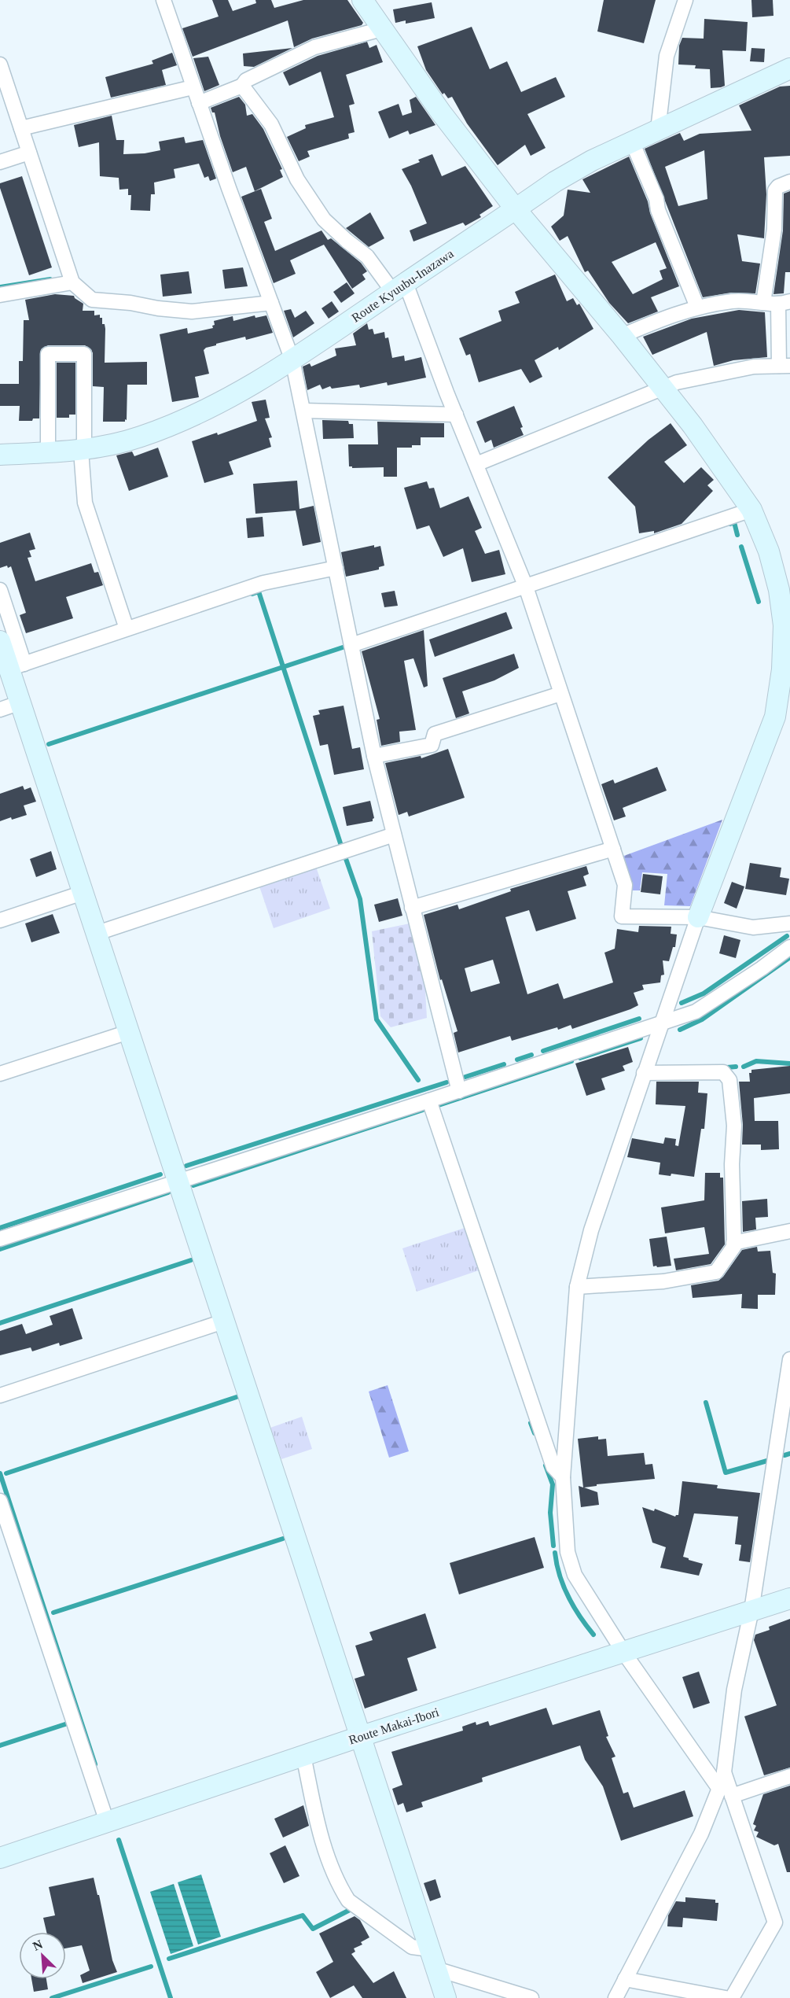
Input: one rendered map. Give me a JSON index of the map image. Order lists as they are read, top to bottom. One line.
{"streets":{"street":["Route Kyuubu-Inazawa","Route Makai-Ibori"]},"north":"top left"}
